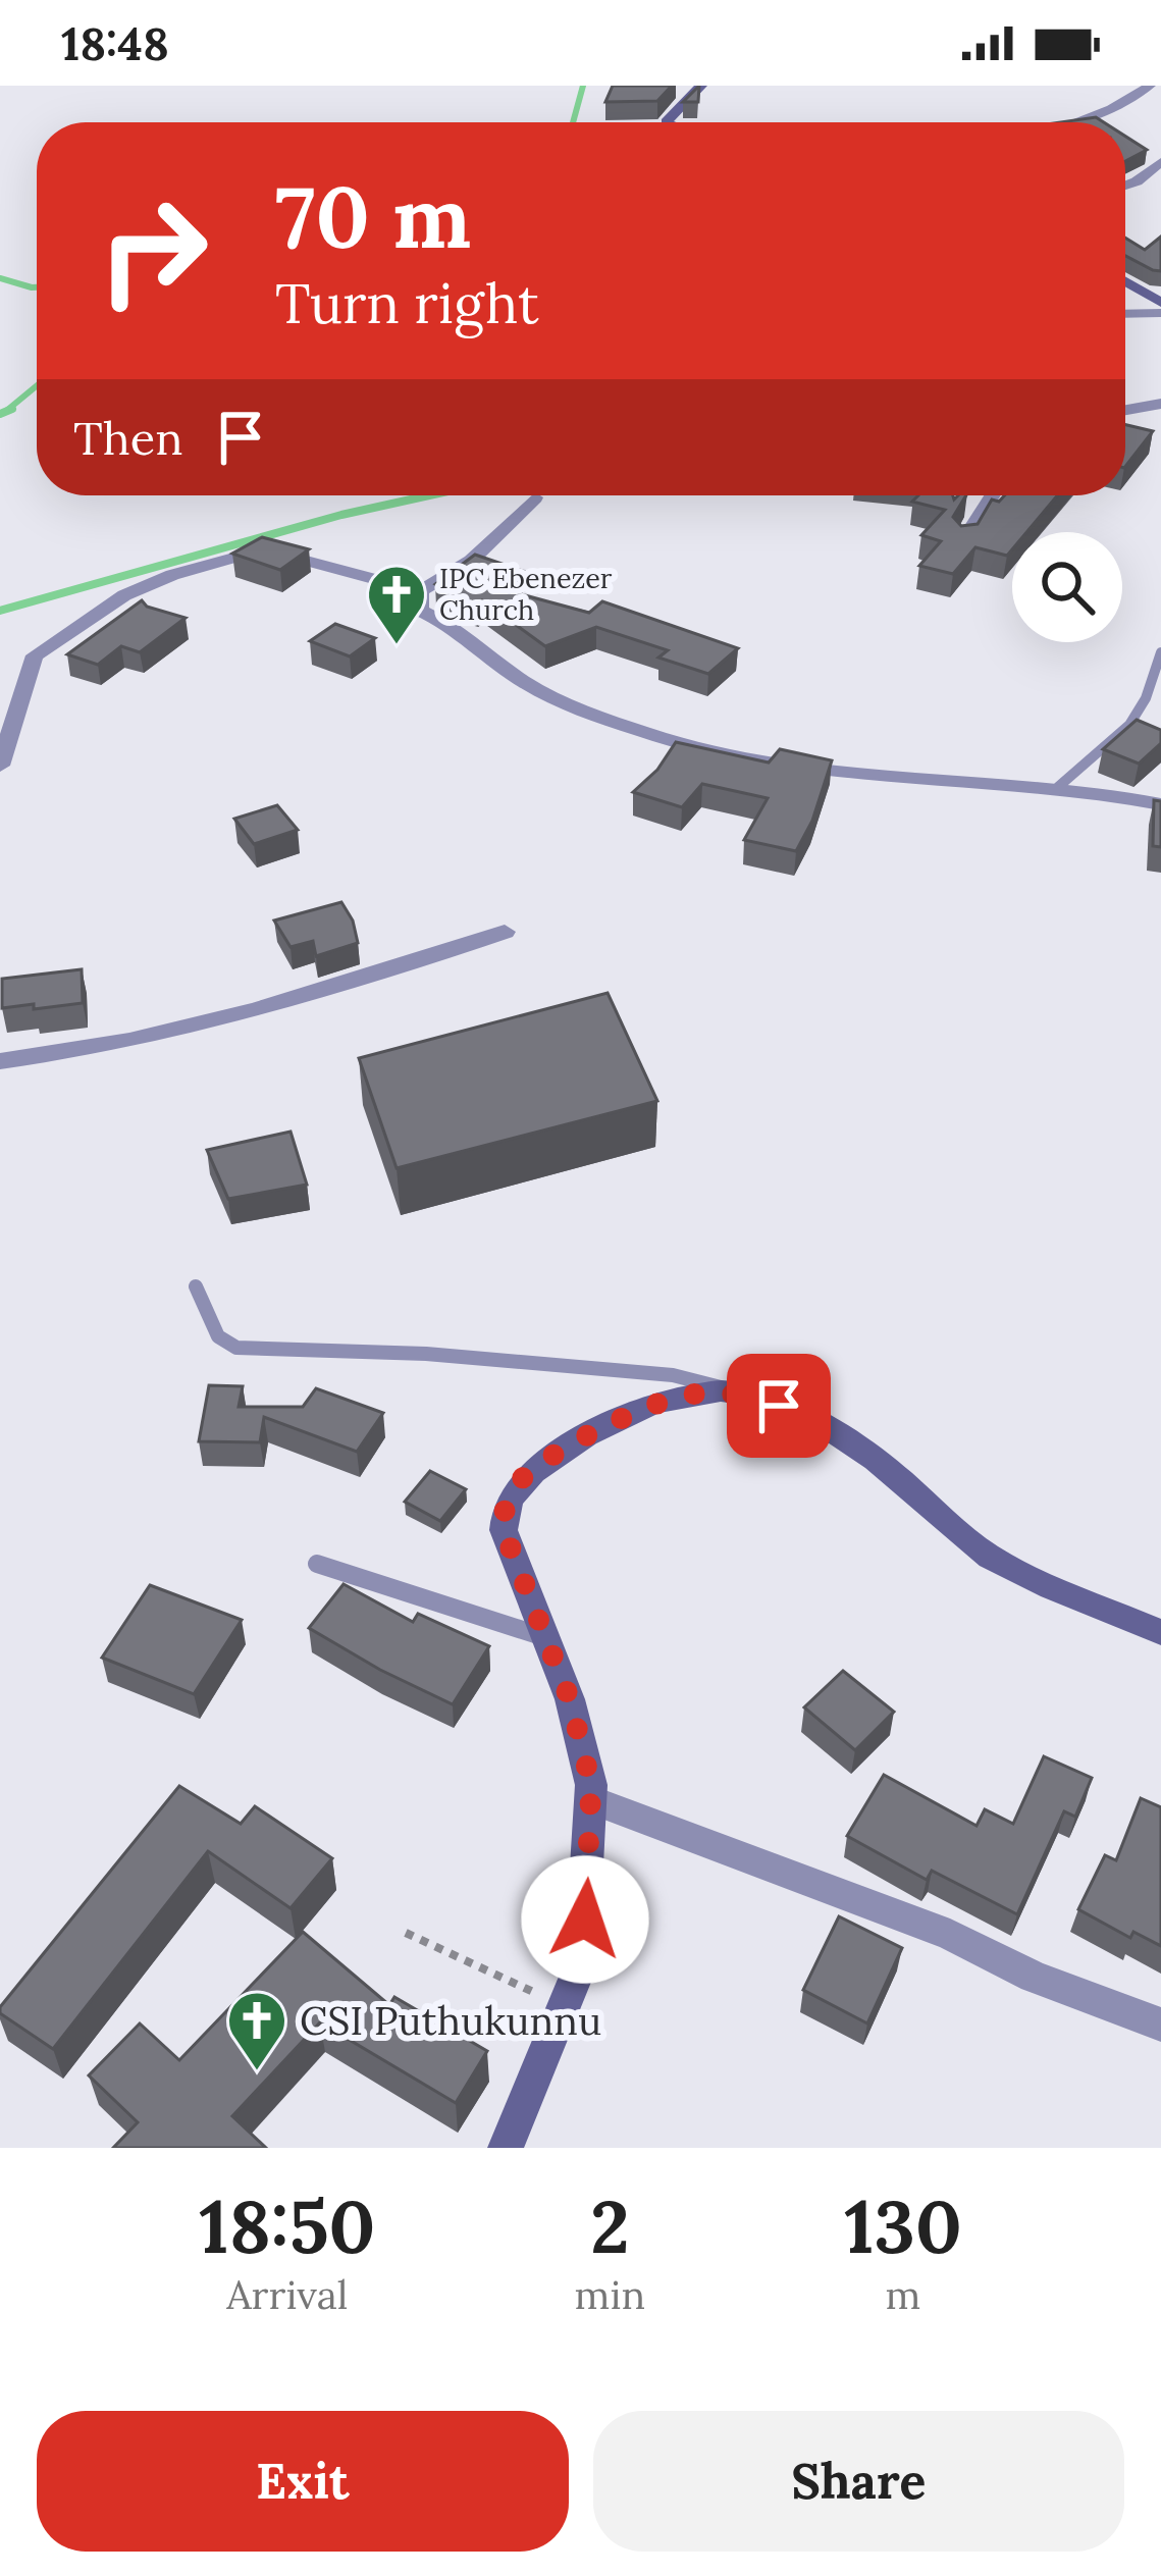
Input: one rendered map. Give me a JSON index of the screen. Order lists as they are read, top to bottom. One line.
{"places":{"church":["IPC Ebenezer Church","CSI Puthukunnu"]},"page":{"status":"18:48","turn":["70 m","Turn right"],"then":"Then","eta":["18:50","Arrival","2","min","130","m"],"buttons":["Exit","Share"]}}
